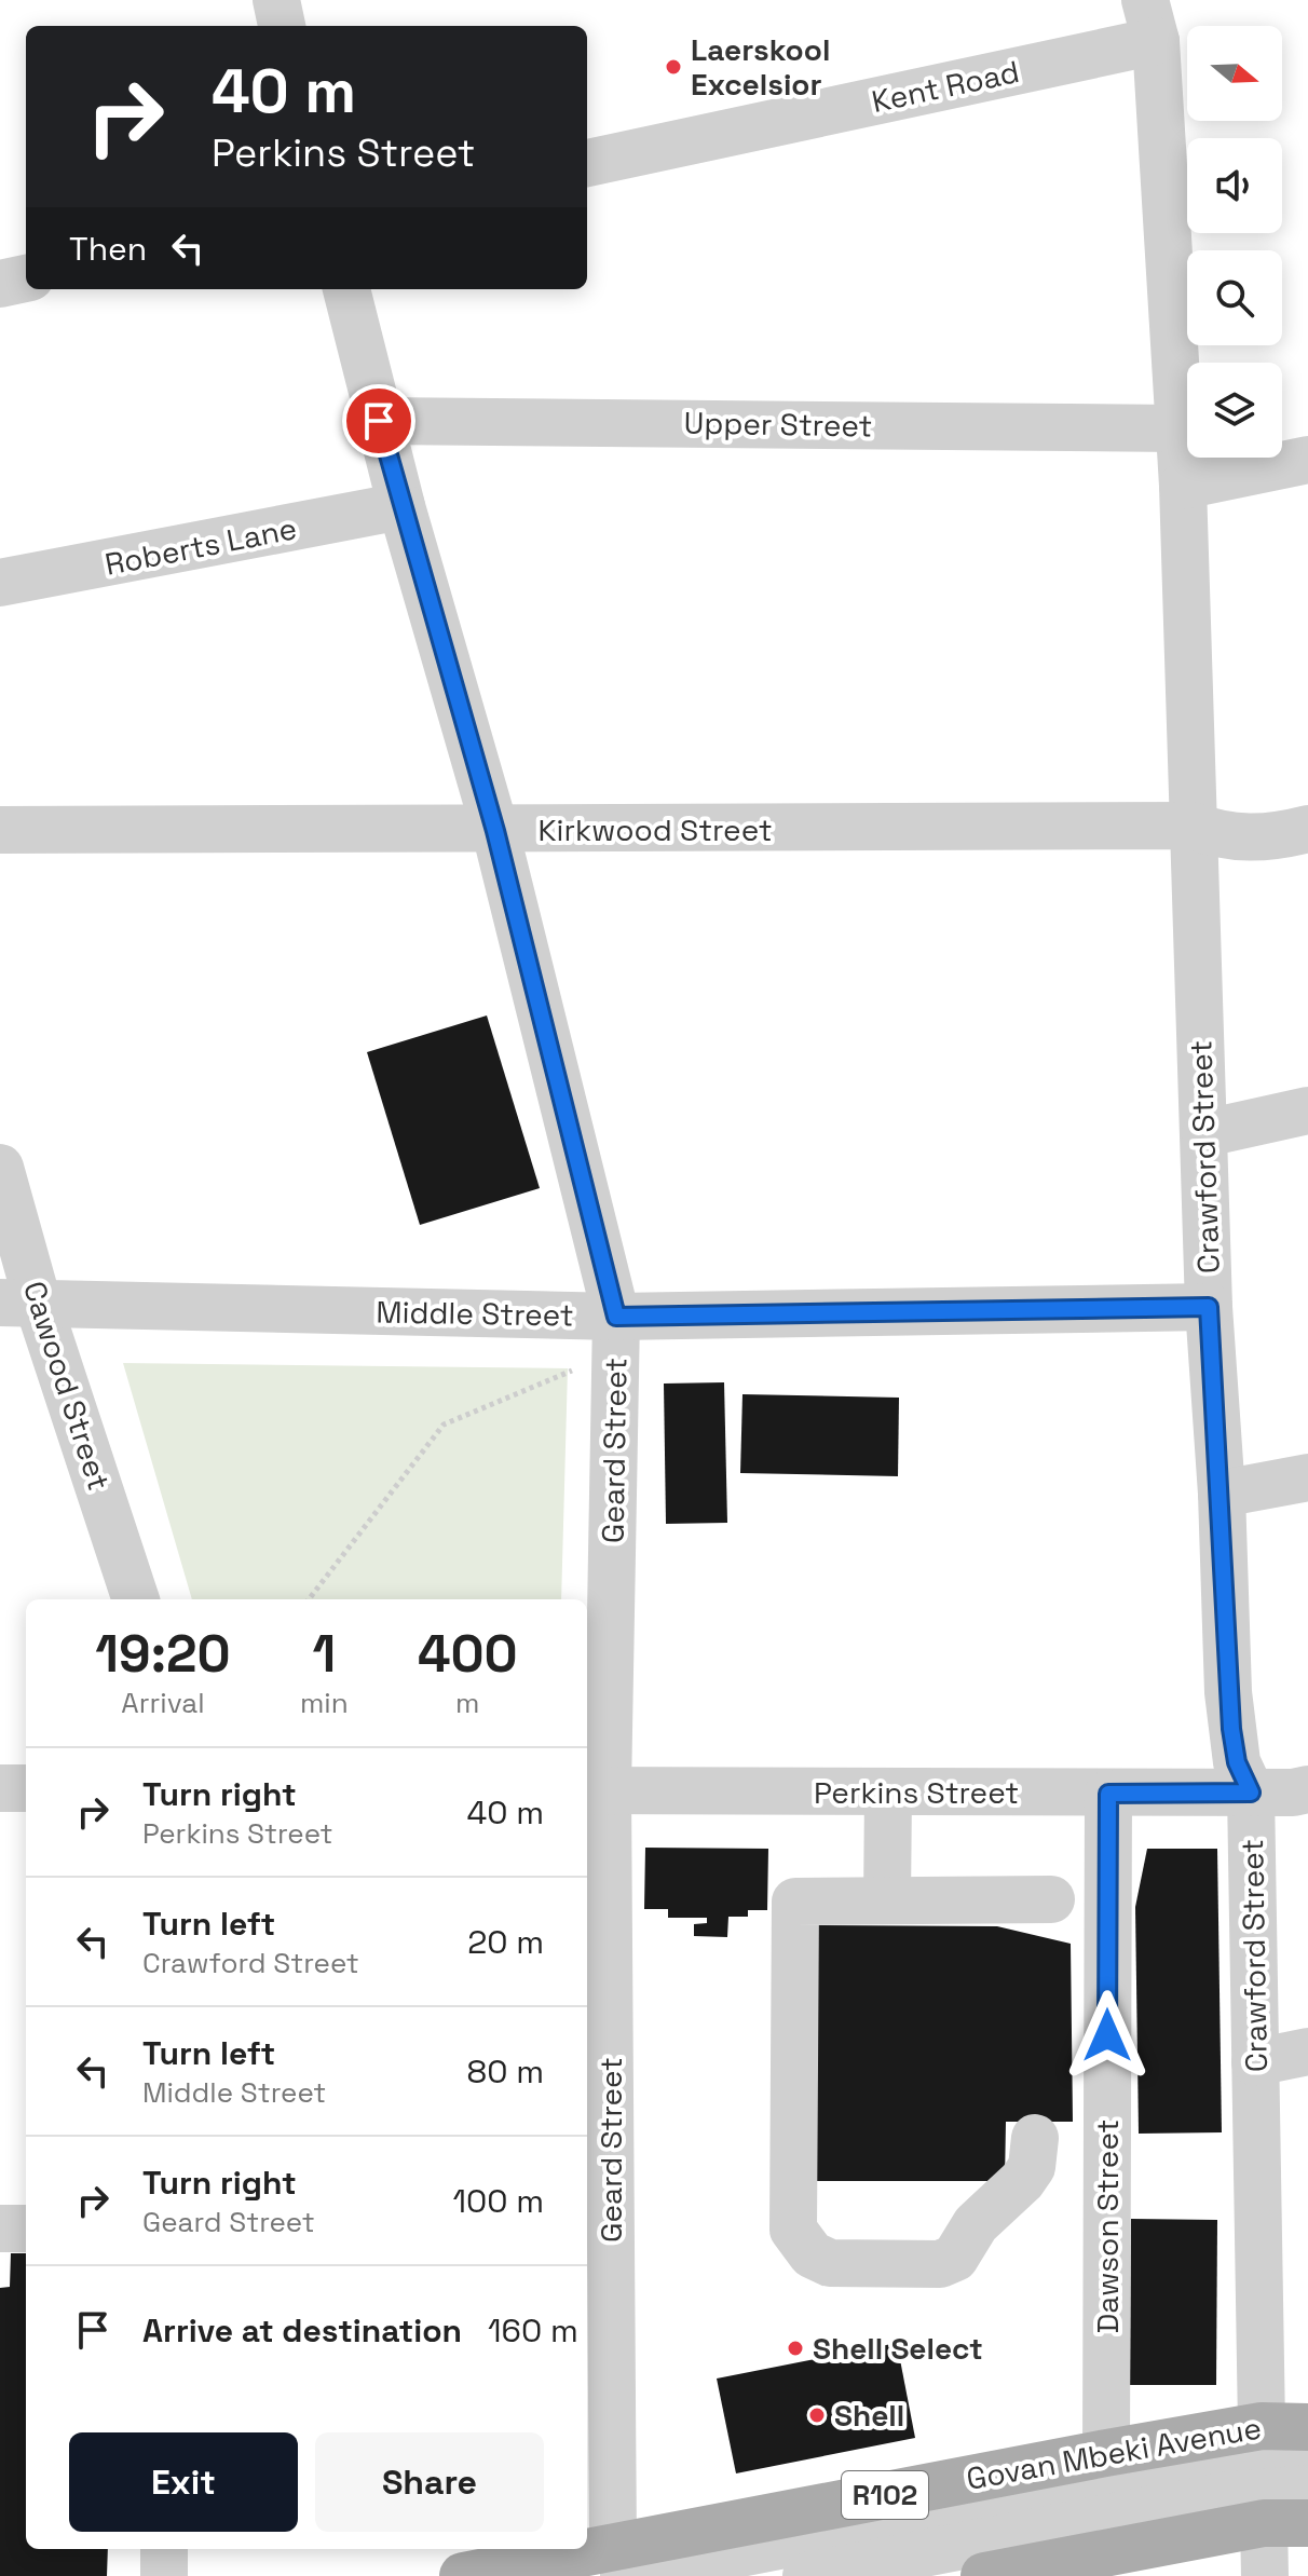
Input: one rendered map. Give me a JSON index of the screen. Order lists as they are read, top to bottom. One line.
{"streets":{"main road":["Govan Mbeki Avenue","R102"],"street":["Kent Road","Upper Street","Roberts Lane","Kirkwood Street","Crawford Street","Middle Street","Cawood Street","Geard Street","Perkins Street","Dawson Street"]},"crossings":[["Kent Road","Crawford Street"],["Upper Street","Crawford Street"],["Upper Street","Geard Street"],["Roberts Lane","Geard Street"],["Kirkwood Street","Crawford Street"],["Kirkwood Street","Geard Street"],["Crawford Street","Middle Street"],["Crawford Street","Perkins Street"],["Crawford Street","Govan Mbeki Avenue"],["Middle Street","Cawood Street"],["Middle Street","Geard Street"],["Geard Street","Perkins Street"],["Geard Street","Govan Mbeki Avenue"],["Perkins Street","Dawson Street"],["Dawson Street","Govan Mbeki Avenue"]],"places":["Laerskool Excelsior","Shell Select","Shell"],"north":"right","page":{"turn":["40 m","Perkins Street"],"then":"Then","eta":["19:20","Arrival","1","min","400","m"],"list":[{"name":"Turn right","note":"Perkins Street","value":"40 m"},{"name":"Turn left","note":"Crawford Street","value":"20 m"},{"name":"Turn left","note":"Middle Street","value":"80 m"},{"name":"Turn right","note":"Geard Street","value":"100 m"},{"name":"Arrive at destination","value":"160 m"}],"buttons":["Exit","Share"]}}
